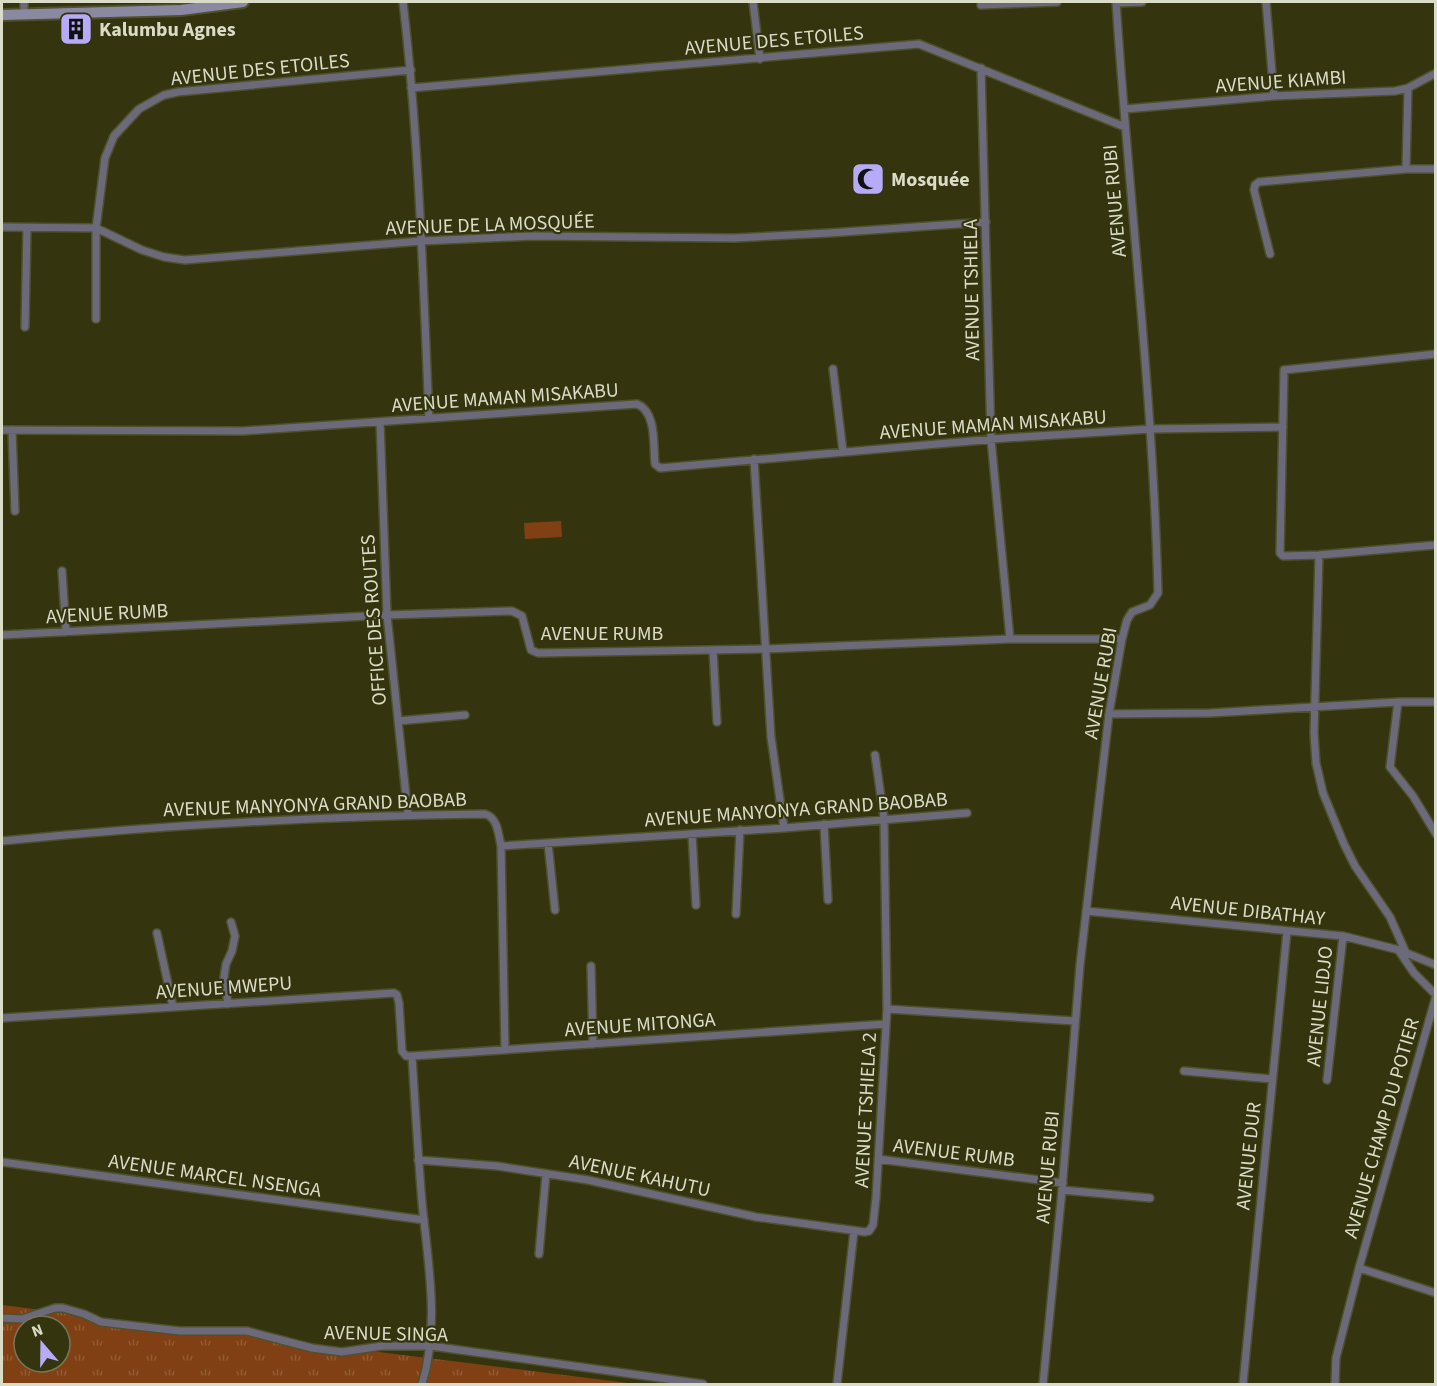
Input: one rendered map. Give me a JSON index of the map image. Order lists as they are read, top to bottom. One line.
{"streets":{"street":["AVENUE DES ETOILES","AVENUE KIAMBI","AVENUE RUBI","AVENUE DE LA MOSQUÉE","AVENUE TSHIELA","AVENUE MAMAN MISAKABU","AVENUE RUMB","OFFICE DES ROUTES","AVENUE MANYONYA GRAND BAOBAB","AVENUE DIBATHAY","AVENUE MWEPU","AVENUE LIDJO","AVENUE MITONGA","AVENUE TSHIELA 2","AVENUE CHAMP DU POTIER","AVENUE DUR","AVENUE MARCEL NSENGA","AVENUE KAHUTU","AVENUE SINGA"]},"crossings":[["AVENUE DES ETOILES","AVENUE RUBI"],["AVENUE DES ETOILES","AVENUE DE LA MOSQUÉE"],["AVENUE DES ETOILES","AVENUE TSHIELA"],["AVENUE KIAMBI","AVENUE RUBI"],["AVENUE RUBI","AVENUE MAMAN MISAKABU"],["AVENUE RUBI","AVENUE RUMB"],["AVENUE RUBI","AVENUE DIBATHAY"],["AVENUE DE LA MOSQUÉE","AVENUE TSHIELA"],["AVENUE TSHIELA","AVENUE MAMAN MISAKABU"],["AVENUE TSHIELA","AVENUE RUMB"],["AVENUE MAMAN MISAKABU","OFFICE DES ROUTES"],["AVENUE RUMB","OFFICE DES ROUTES"],["AVENUE RUMB","AVENUE TSHIELA 2"],["OFFICE DES ROUTES","AVENUE MANYONYA GRAND BAOBAB"],["AVENUE MANYONYA GRAND BAOBAB","AVENUE TSHIELA 2"],["AVENUE DIBATHAY","AVENUE LIDJO"],["AVENUE DIBATHAY","AVENUE DUR"],["AVENUE MWEPU","AVENUE MITONGA"],["AVENUE MITONGA","AVENUE TSHIELA 2"],["AVENUE TSHIELA 2","AVENUE KAHUTU"]],"places":{"building":["Kalumbu Agnes"],"mosque":["Mosquée"]},"north":"top"}
